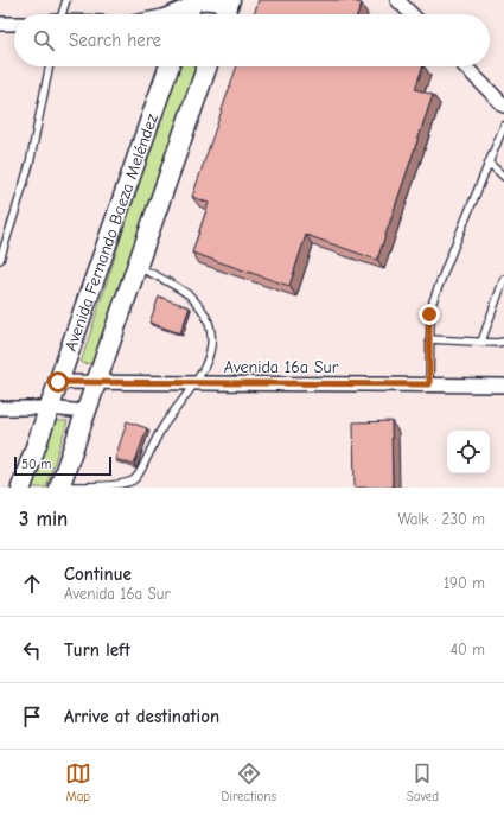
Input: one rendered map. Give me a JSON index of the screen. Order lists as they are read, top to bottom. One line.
{"streets":{"main road":["Avenida Fernando Baeza Meléndez"],"street":["Avenida 16a Sur"]},"crossings":[["Avenida Fernando Baeza Meléndez","Avenida 16a Sur"]],"scale_bar":"50 m","page":{"search":"Search here","scale":"50 m","heading":["3 min","Walk · 230 m"],"list":[["Continue","Avenida 16a Sur","190 m"],["Turn left","40 m"],"Arrive at destination"],"nav":["Map","Directions","Saved"]}}
